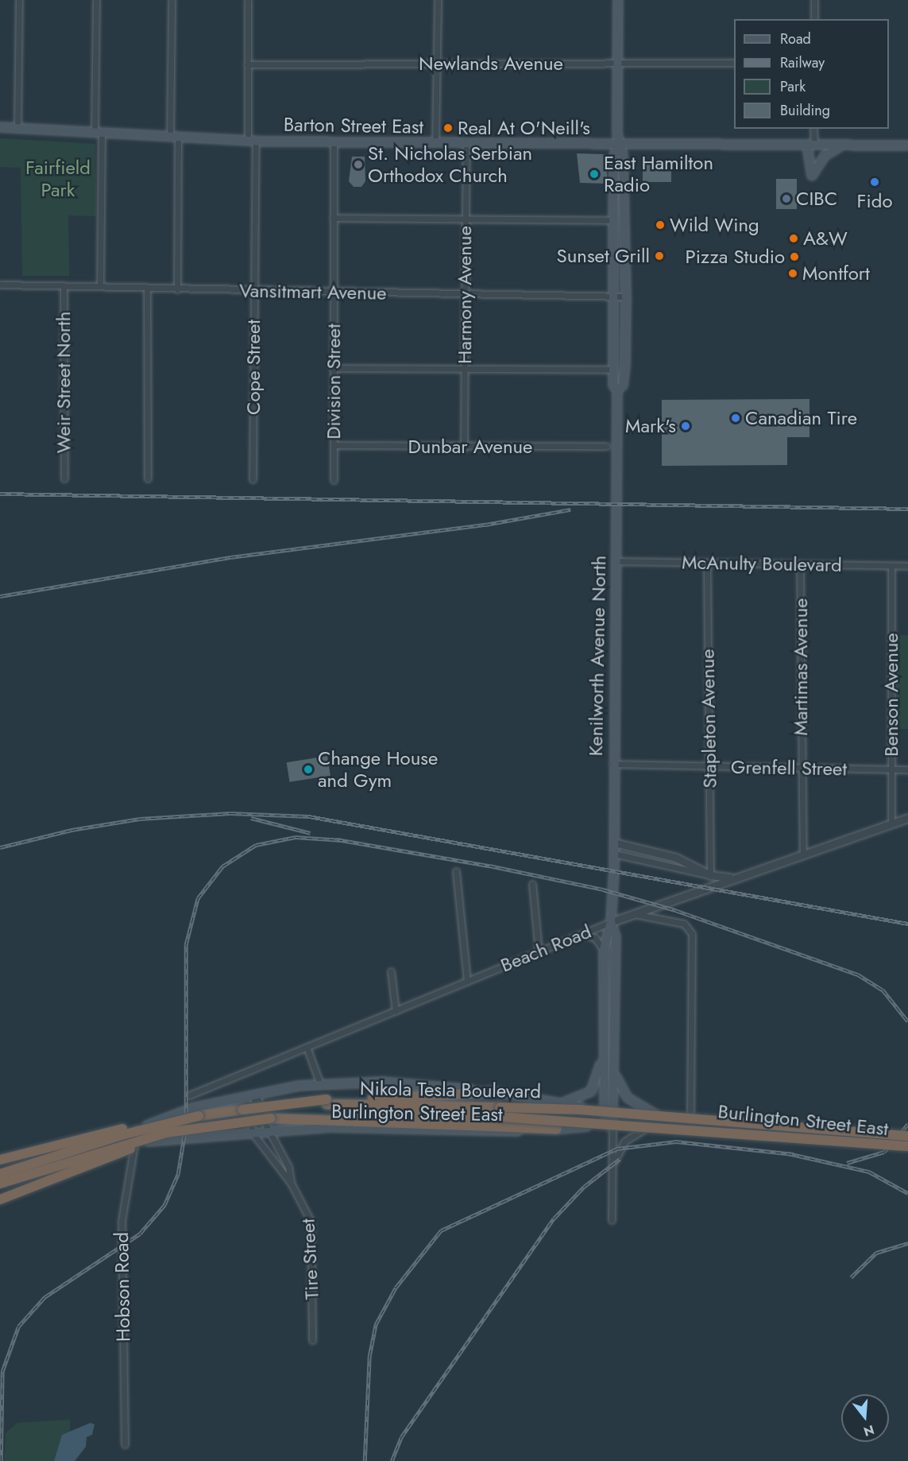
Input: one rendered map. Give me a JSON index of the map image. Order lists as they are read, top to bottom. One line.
{"streets":{"highway":["Nikola Tesla Boulevard"],"main road":["Barton Street East","Kenilworth Avenue North","Burlington Street East"],"street":["Newlands Avenue","Vansitmart Avenue","Harmony Avenue","Cope Street","Division Street","Weir Street North","Dunbar Avenue","McAnulty Boulevard","Martimas Avenue","Benson Avenue","Stapleton Avenue","Grenfell Street","Beach Road","Tire Street","Hobson Road"]},"crossings":[["Newlands Avenue","Cope Street"],["Newlands Avenue","Kenilworth Avenue North"],["Barton Street East","Harmony Avenue"],["Barton Street East","Cope Street"],["Barton Street East","Division Street"],["Barton Street East","Kenilworth Avenue North"],["Vansitmart Avenue","Harmony Avenue"],["Vansitmart Avenue","Cope Street"],["Vansitmart Avenue","Division Street"],["Vansitmart Avenue","Weir Street North"],["Vansitmart Avenue","Kenilworth Avenue North"],["Harmony Avenue","Dunbar Avenue"],["Division Street","Dunbar Avenue"],["McAnulty Boulevard","Kenilworth Avenue North"],["McAnulty Boulevard","Martimas Avenue"],["McAnulty Boulevard","Benson Avenue"],["McAnulty Boulevard","Stapleton Avenue"],["Kenilworth Avenue North","Grenfell Street"],["Kenilworth Avenue North","Beach Road"],["Kenilworth Avenue North","Burlington Street East"],["Martimas Avenue","Grenfell Street"],["Martimas Avenue","Beach Road"],["Benson Avenue","Grenfell Street"],["Benson Avenue","Beach Road"],["Stapleton Avenue","Grenfell Street"],["Nikola Tesla Boulevard","Burlington Street East"],["Burlington Street East","Tire Street"],["Burlington Street East","Hobson Road"]],"parks":["Fairfield Park"],"places":["Real At O'Neill's","St. Nicholas Serbian Orthodox Church","East Hamilton Radio","Fido","CIBC","Wild Wing","A&W","Sunset Grill","Pizza Studio","Montfort","Canadian Tire","Mark's","Change House and Gym"],"legend":["Road","Railway","Park","Building"],"north":"bottom"}
